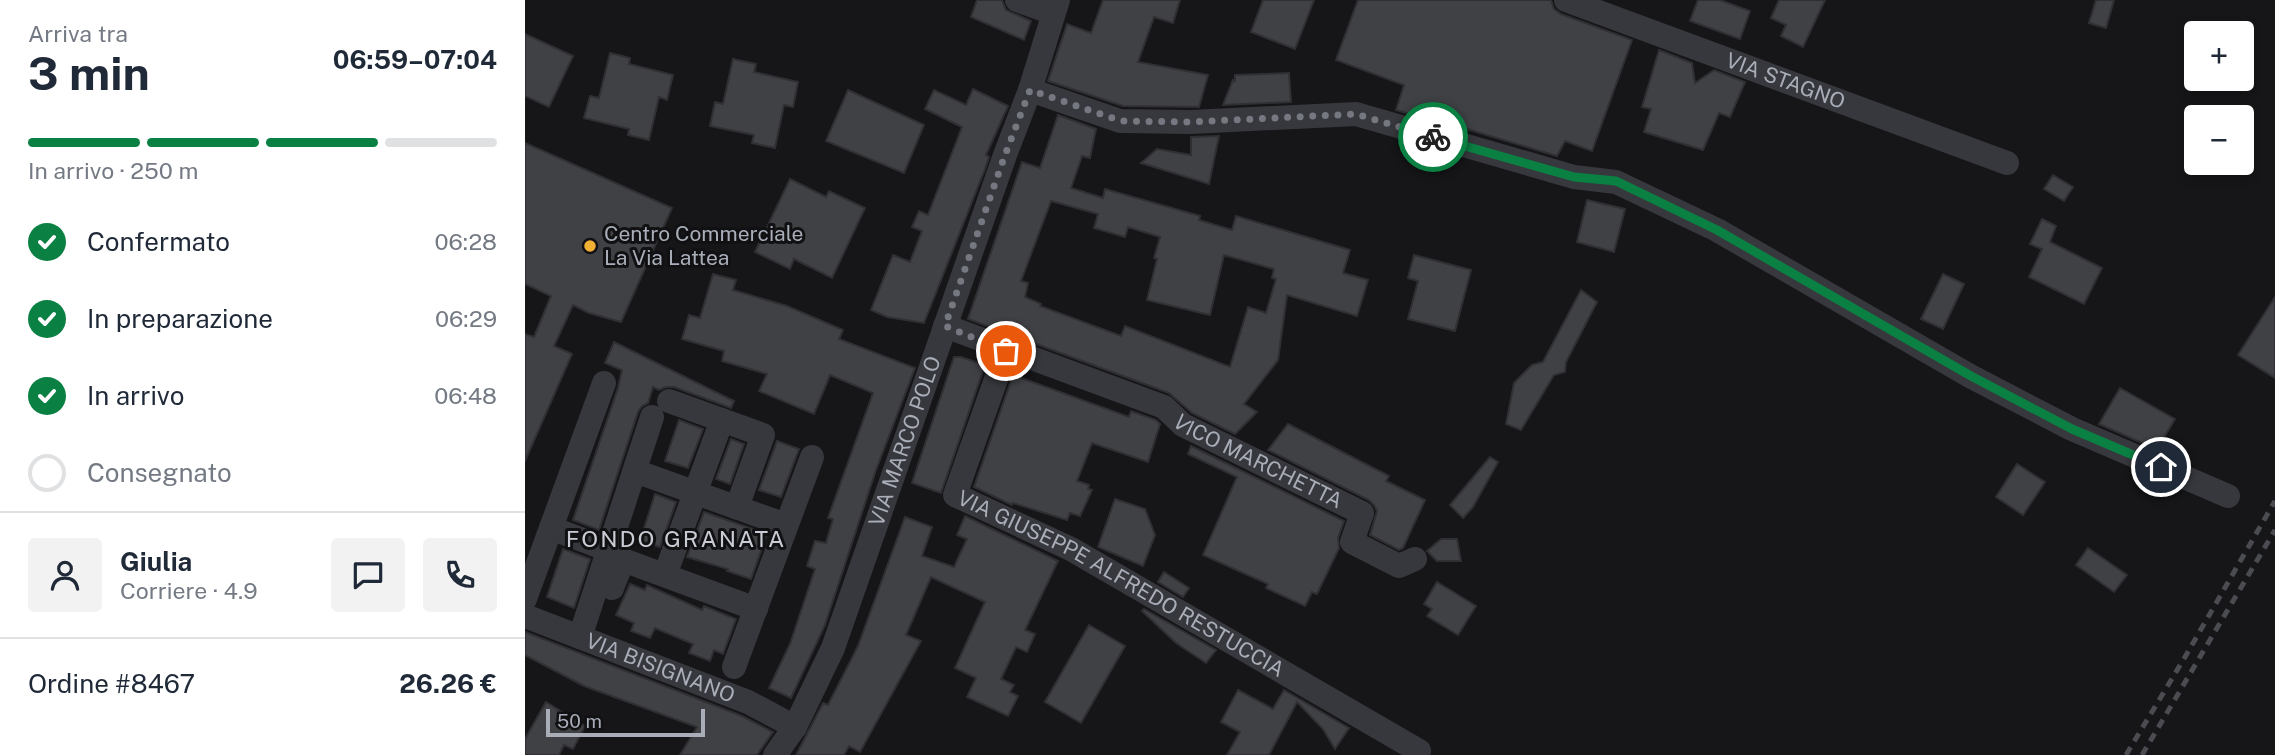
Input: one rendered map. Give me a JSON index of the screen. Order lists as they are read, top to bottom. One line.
{"streets":{"street":["VIA STAGNO","VIA MARCO POLO","VICO MARCHETTA","VIA GIUSEPPE ALFREDO RESTUCCIA","VIA BISIGNANO"]},"crossings":[["VIA MARCO POLO","VICO MARCHETTA"],["VIA MARCO POLO","VIA BISIGNANO"],["VICO MARCHETTA","VIA GIUSEPPE ALFREDO RESTUCCIA"]],"districts":["FONDO GRANATA"],"places":["Centro Commerciale La Via Lattea"],"scale_bar":"50 m","page":{"heading":["3 min","Arriva tra","06:59–07:04"],"panel":["Giulia","Corriere · 4.9","Ordine #8467","26.26 €"],"map_buttons":["+","−"],"bar":"In arrivo · 250 m","list":[["Confermato","06:28"],["In preparazione","06:29"],["In arrivo","06:48"],"Consegnato"],"scale":"50 m"}}
